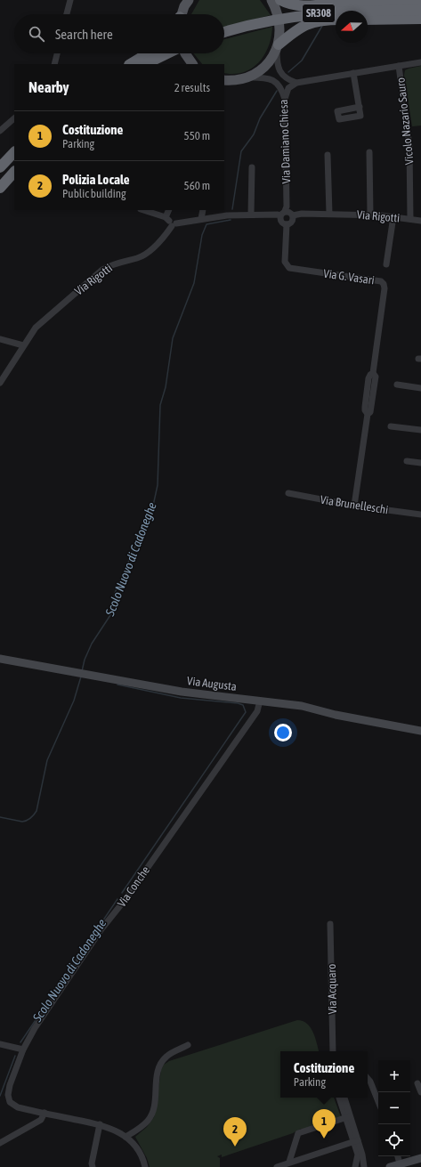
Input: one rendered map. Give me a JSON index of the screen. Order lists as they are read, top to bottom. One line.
{"streets":{"highway":["SR308"],"street":["Vicolo Nazario Sauro","Via Damiano Chiesa","Via Rigotti","Via G. Vasari","Via Brunelleschi","Via Augusta","Via Conche","Via Acquaro"]},"crossings":[["Vicolo Nazario Sauro","Via Rigotti"],["Via Damiano Chiesa","Via Rigotti"],["Via Damiano Chiesa","Via G. Vasari"],["Via Rigotti","Via G. Vasari"],["Via G. Vasari","Via Brunelleschi"],["Via Augusta","Via Conche"]],"water":["Scolo Nuovo di Cadoneghe"],"north":"left","page":{"search":"Search here","heading":["Nearby","2 results"],"list":[{"mark":"1","name":"Costituzione","note":"Parking","value":"550 m"},{"mark":"2","name":"Polizia Locale","note":"Public building","value":"560 m"}],"popup":["Costituzione","Parking"],"map_buttons":["+","−"],"pins":["1","2"]}}
